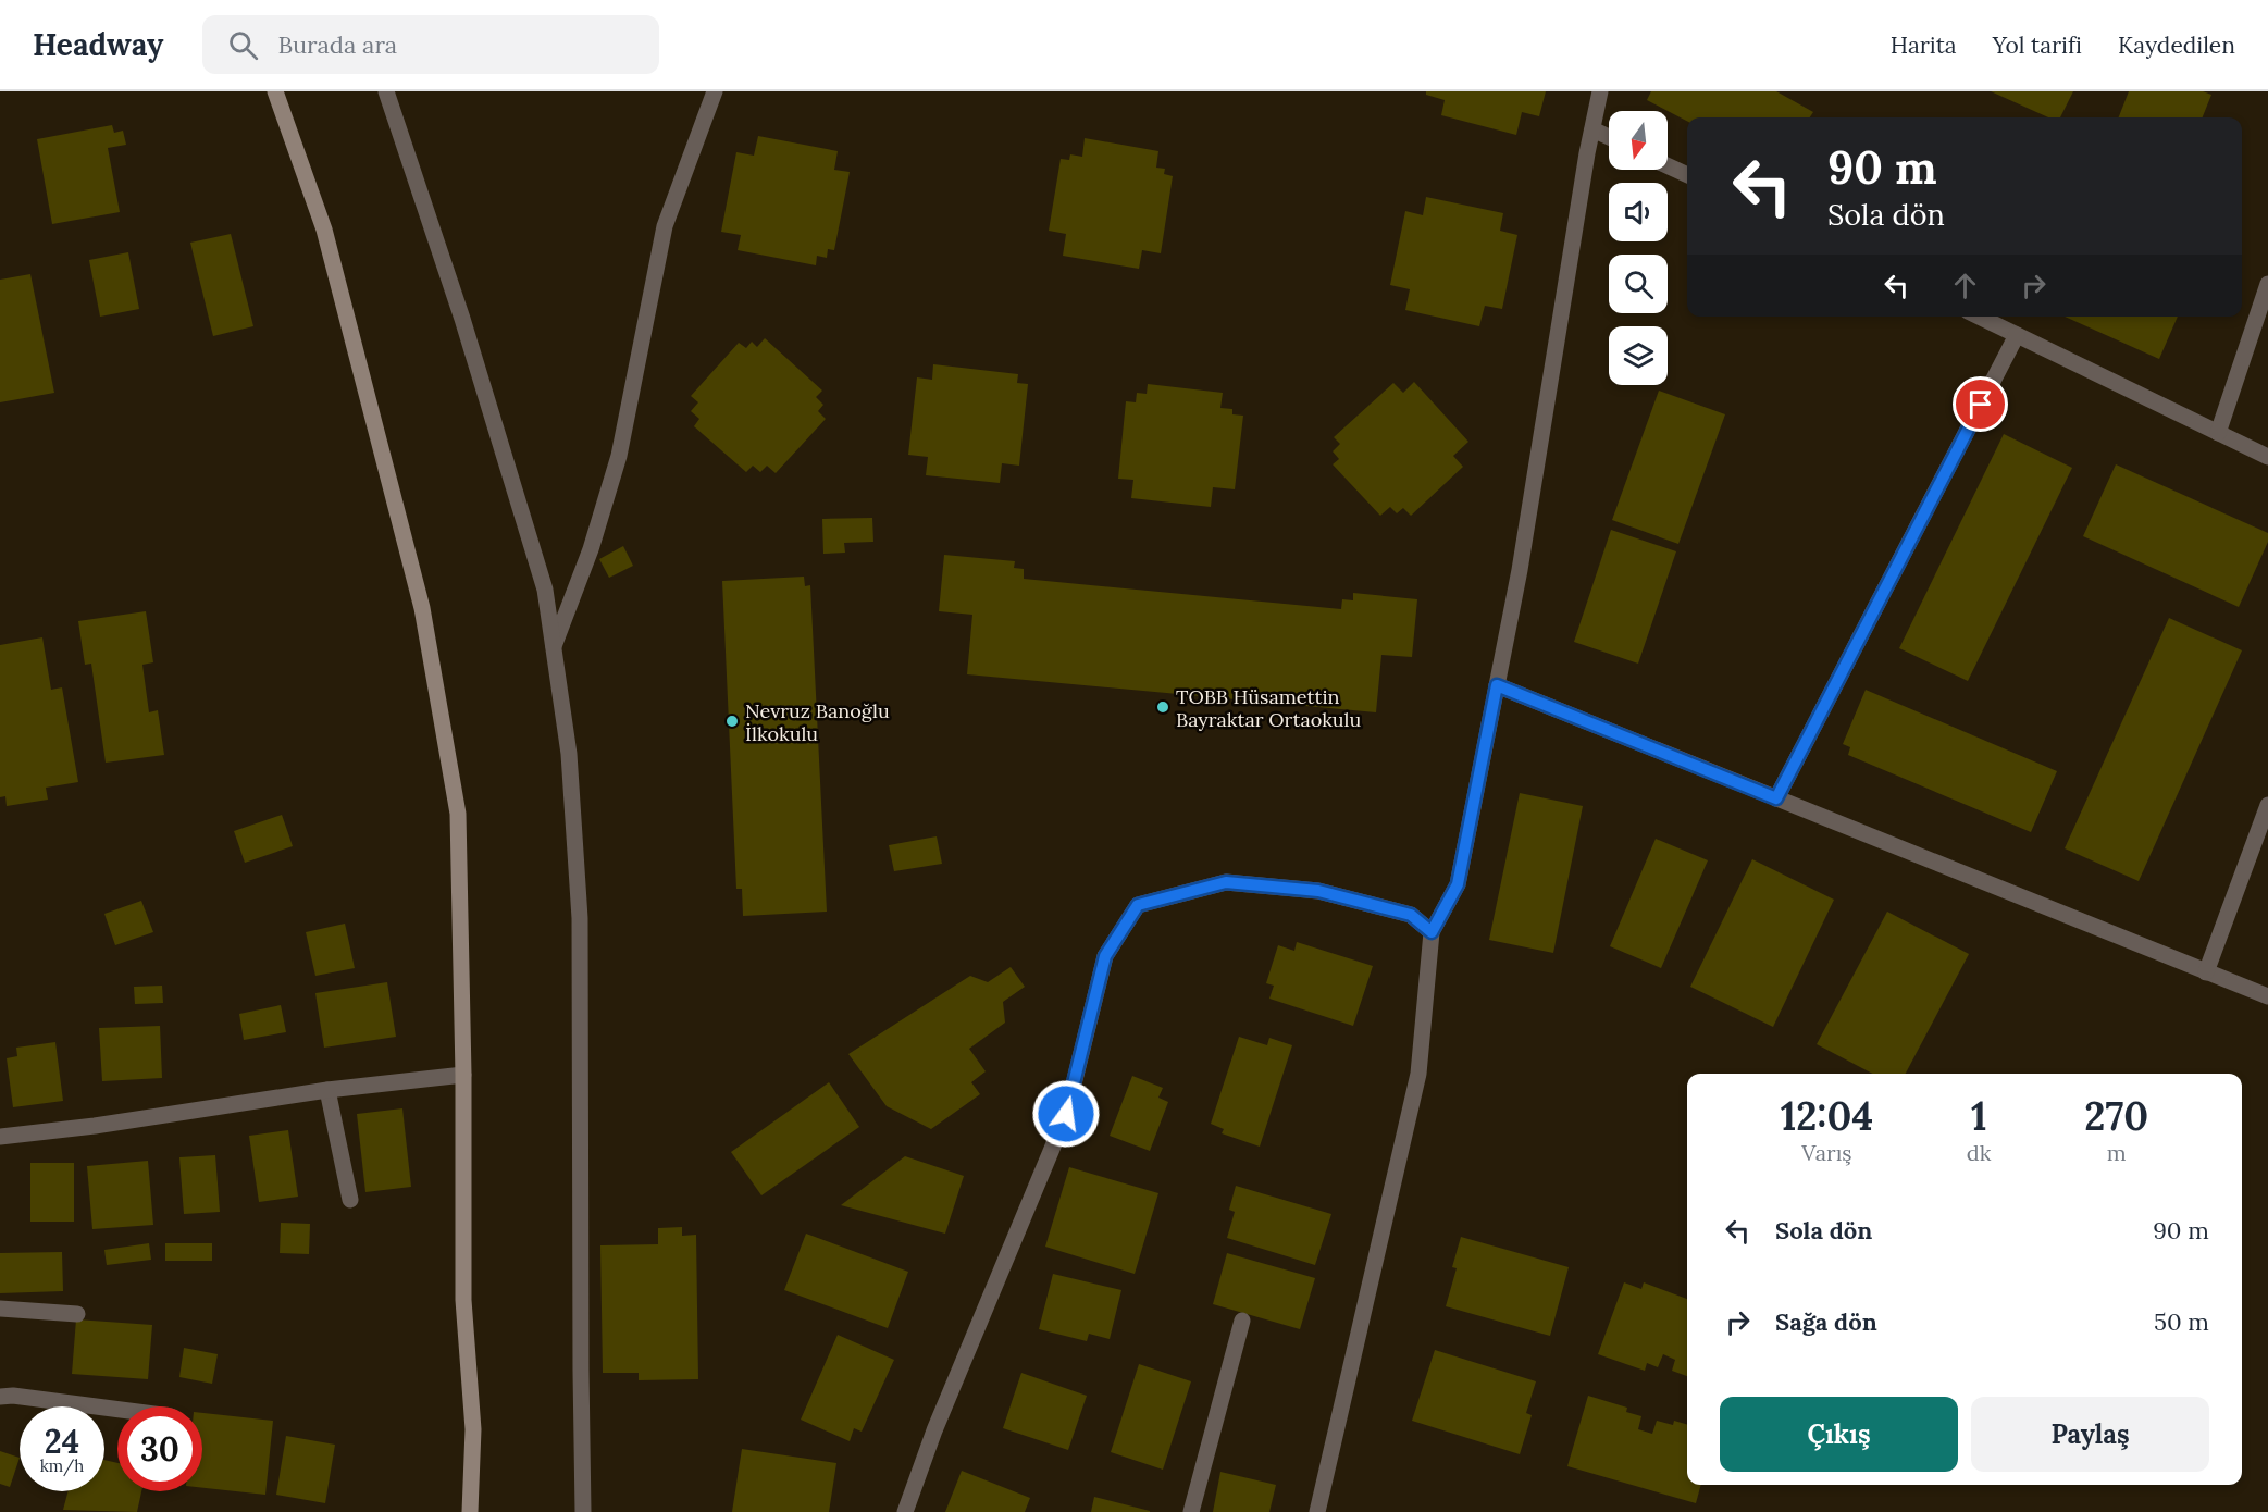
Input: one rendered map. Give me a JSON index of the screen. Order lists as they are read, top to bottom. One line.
{"places":["TOBB Hüsamettin Bayraktar Ortaokulu","Nevruz Banoğlu İlkokulu"],"north":"bottom","page":{"header":"Headway","search":"Burada ara","nav":["Harita","Yol tarifi","Kaydedilen"],"turn":["90 m","Sola dön"],"eta":["12:04","Varış","1","dk","270","m"],"list":[{"name":"Sola dön","value":"90 m"},{"name":"Sağa dön","value":"50 m"}],"buttons":["Çıkış","Paylaş"],"speed":"24 km/h","limit":"30"}}
